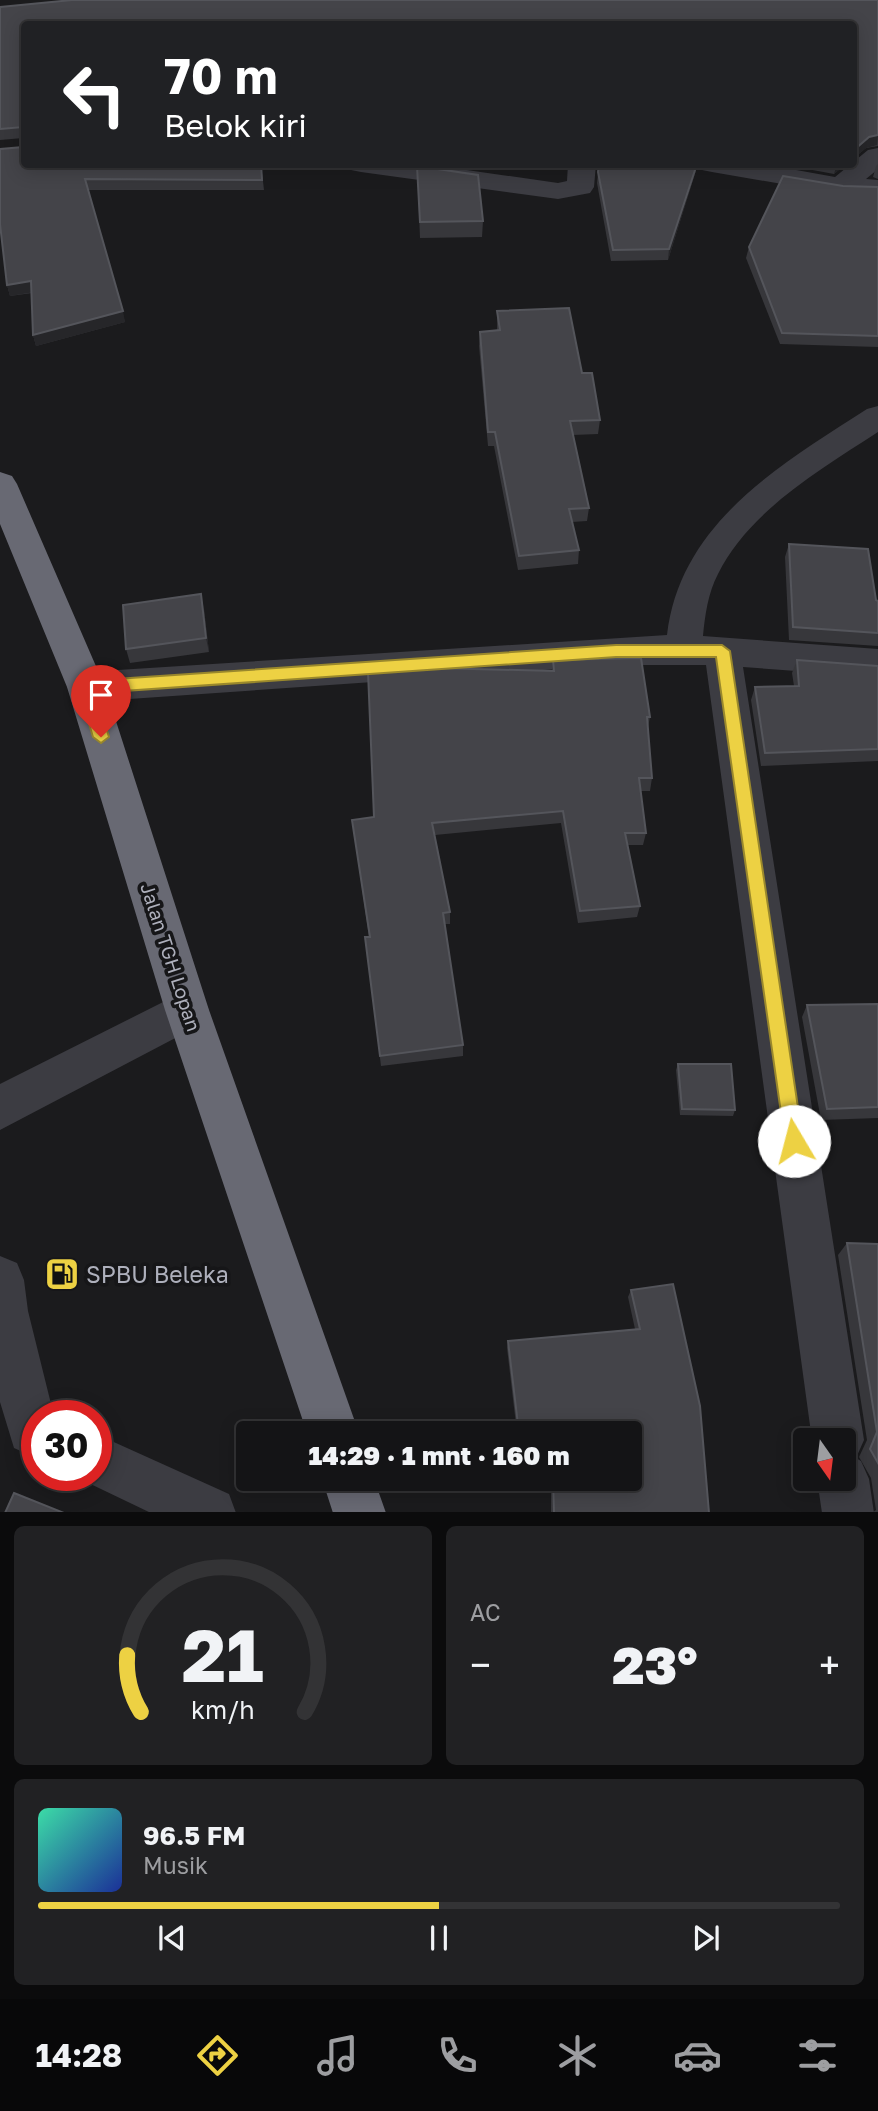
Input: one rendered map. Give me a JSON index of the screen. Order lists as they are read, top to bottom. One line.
{"streets":{"highway":["Jalan TGH Lopan"]},"places":{"fuel station":["SPBU Beleka"]},"north":"bottom","page":{"turn":["70 m","Belok kiri"],"limit":"30","trip":"14:29 · 1 mnt · 160 m","tile":"AC","heat":["−","23°","+"],"song":["96.5 FM","Musik"],"tabs":"14:28","gauge":["21","km/h"]}}
